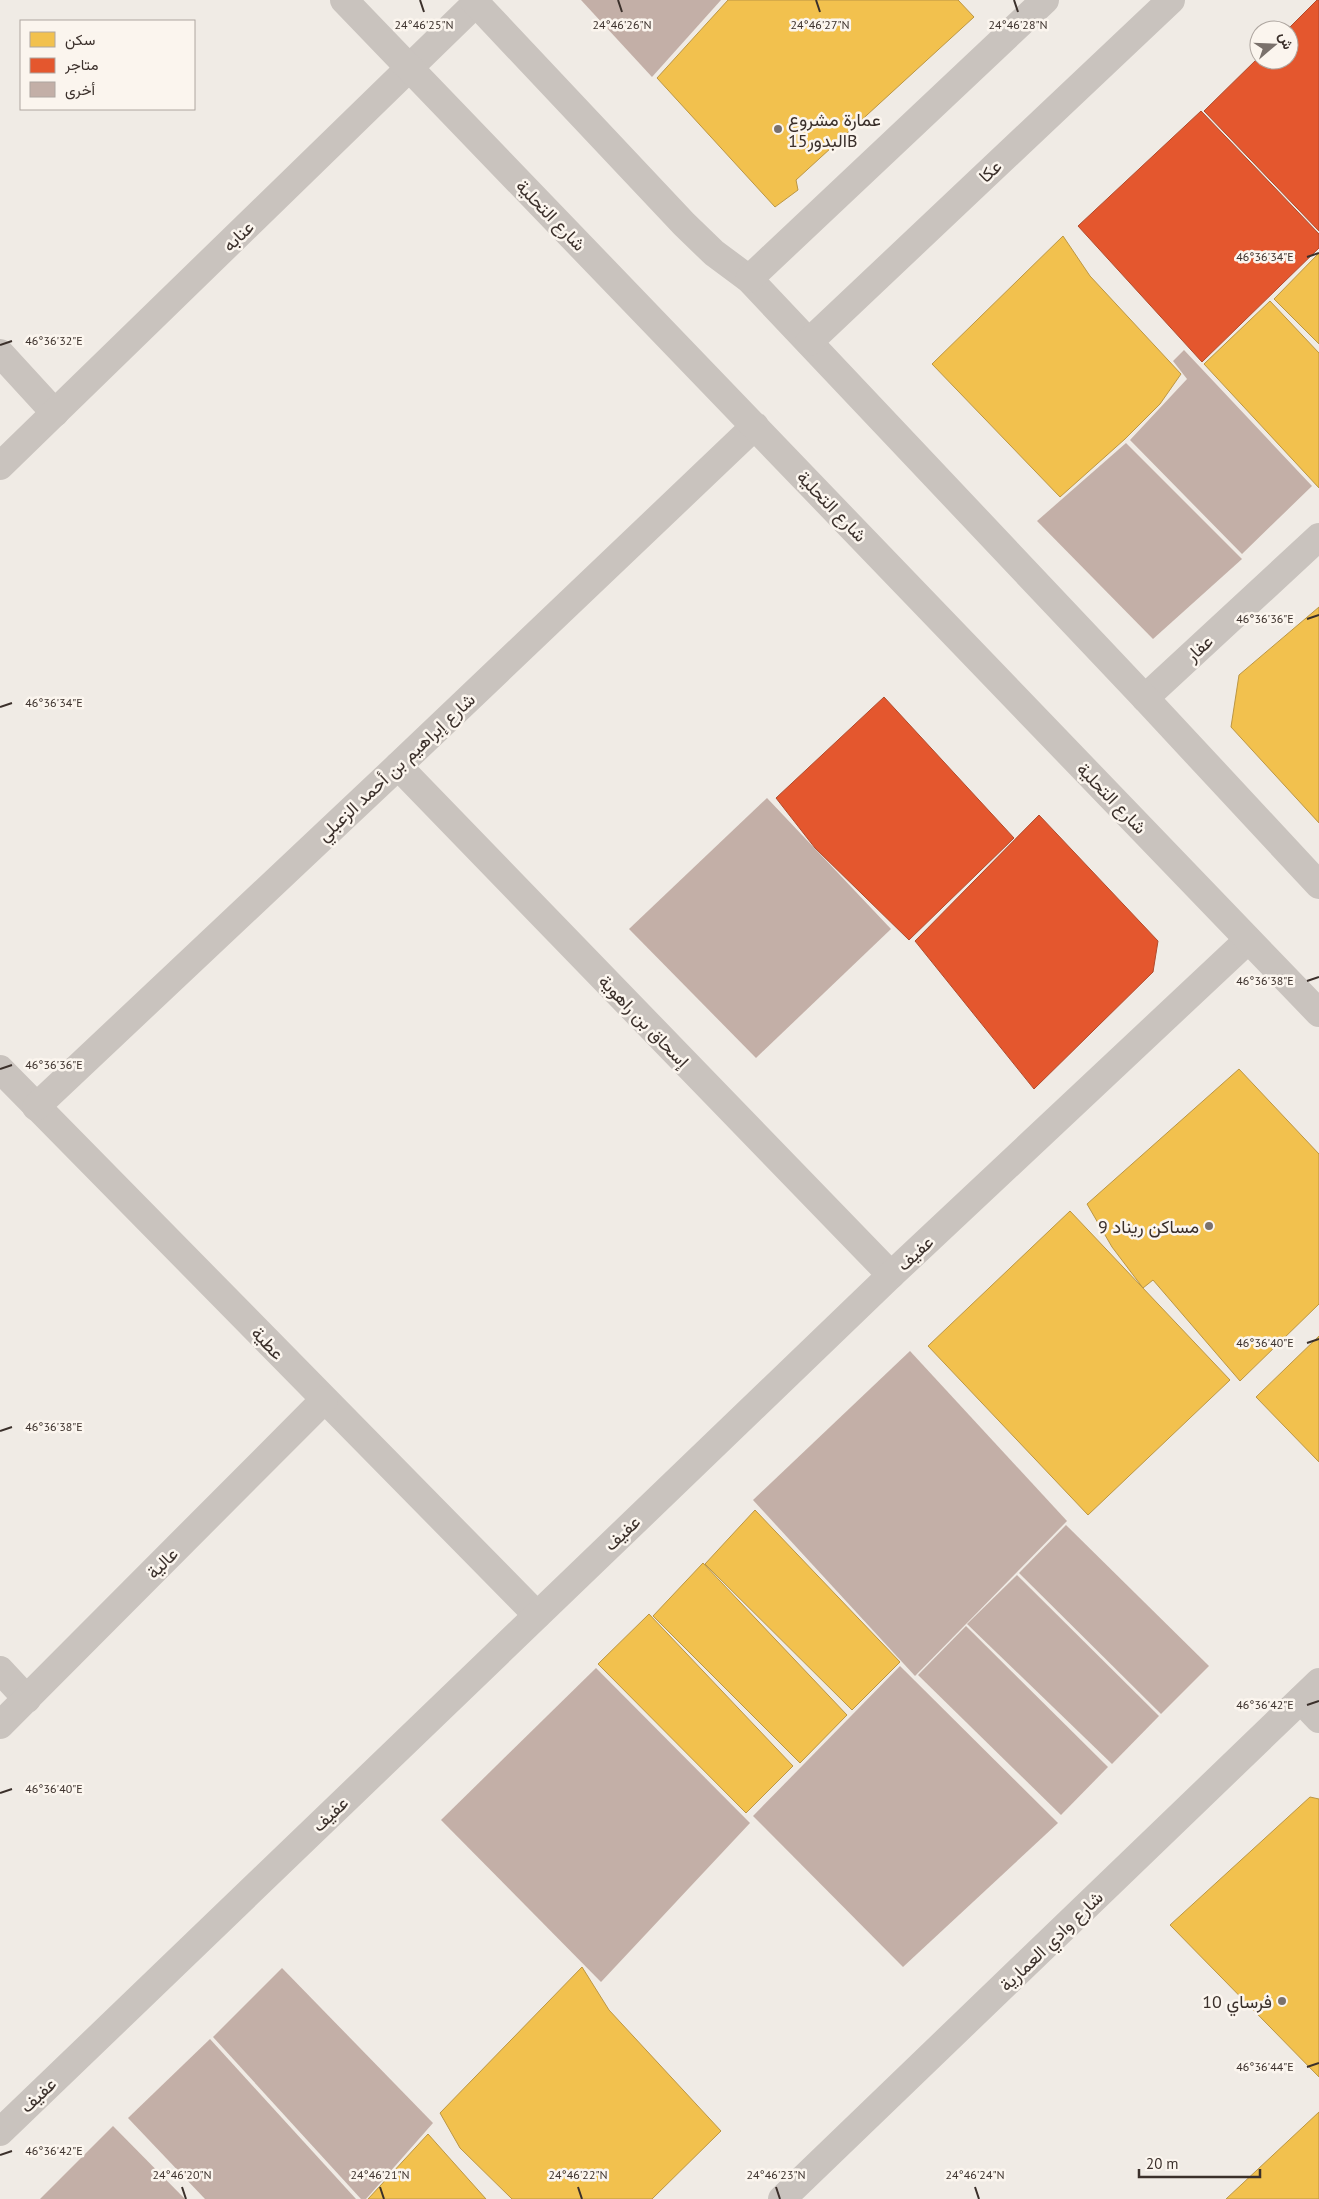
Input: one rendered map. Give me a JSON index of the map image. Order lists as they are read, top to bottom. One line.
{"streets":{"street":["عكا","شارع التحلية","عنابه","عفار","شارع إبراهيم بن أحمد الزعبلي","إسحاق بن راهوية","عفيف","عطية","عالية","شارع وادي العمارية"]},"crossings":[["شارع التحلية","عنابه"],["شارع التحلية","شارع إبراهيم بن أحمد الزعبلي"],["شارع التحلية","عفيف"],["شارع إبراهيم بن أحمد الزعبلي","إسحاق بن راهوية"],["شارع إبراهيم بن أحمد الزعبلي","عطية"],["إسحاق بن راهوية","عفيف"],["عفيف","عطية"],["عطية","عالية"]],"places":["عمارة مشروع البدور15B","مساكن ريناد 9","فرساي 10"],"legend":["سكن","متاجر","أخرى"],"scale_bar":"20 m","north":"right","coordinates":["24°46'25\"N","24°46'26\"N","24°46'27\"N","24°46'28\"N","46°36'34\"E","46°36'32\"E","46°36'36\"E","46°36'38\"E","46°36'40\"E","46°36'42\"E","46°36'44\"E","24°46'20\"N","24°46'21\"N","24°46'22\"N","24°46'23\"N","24°46'24\"N"]}
